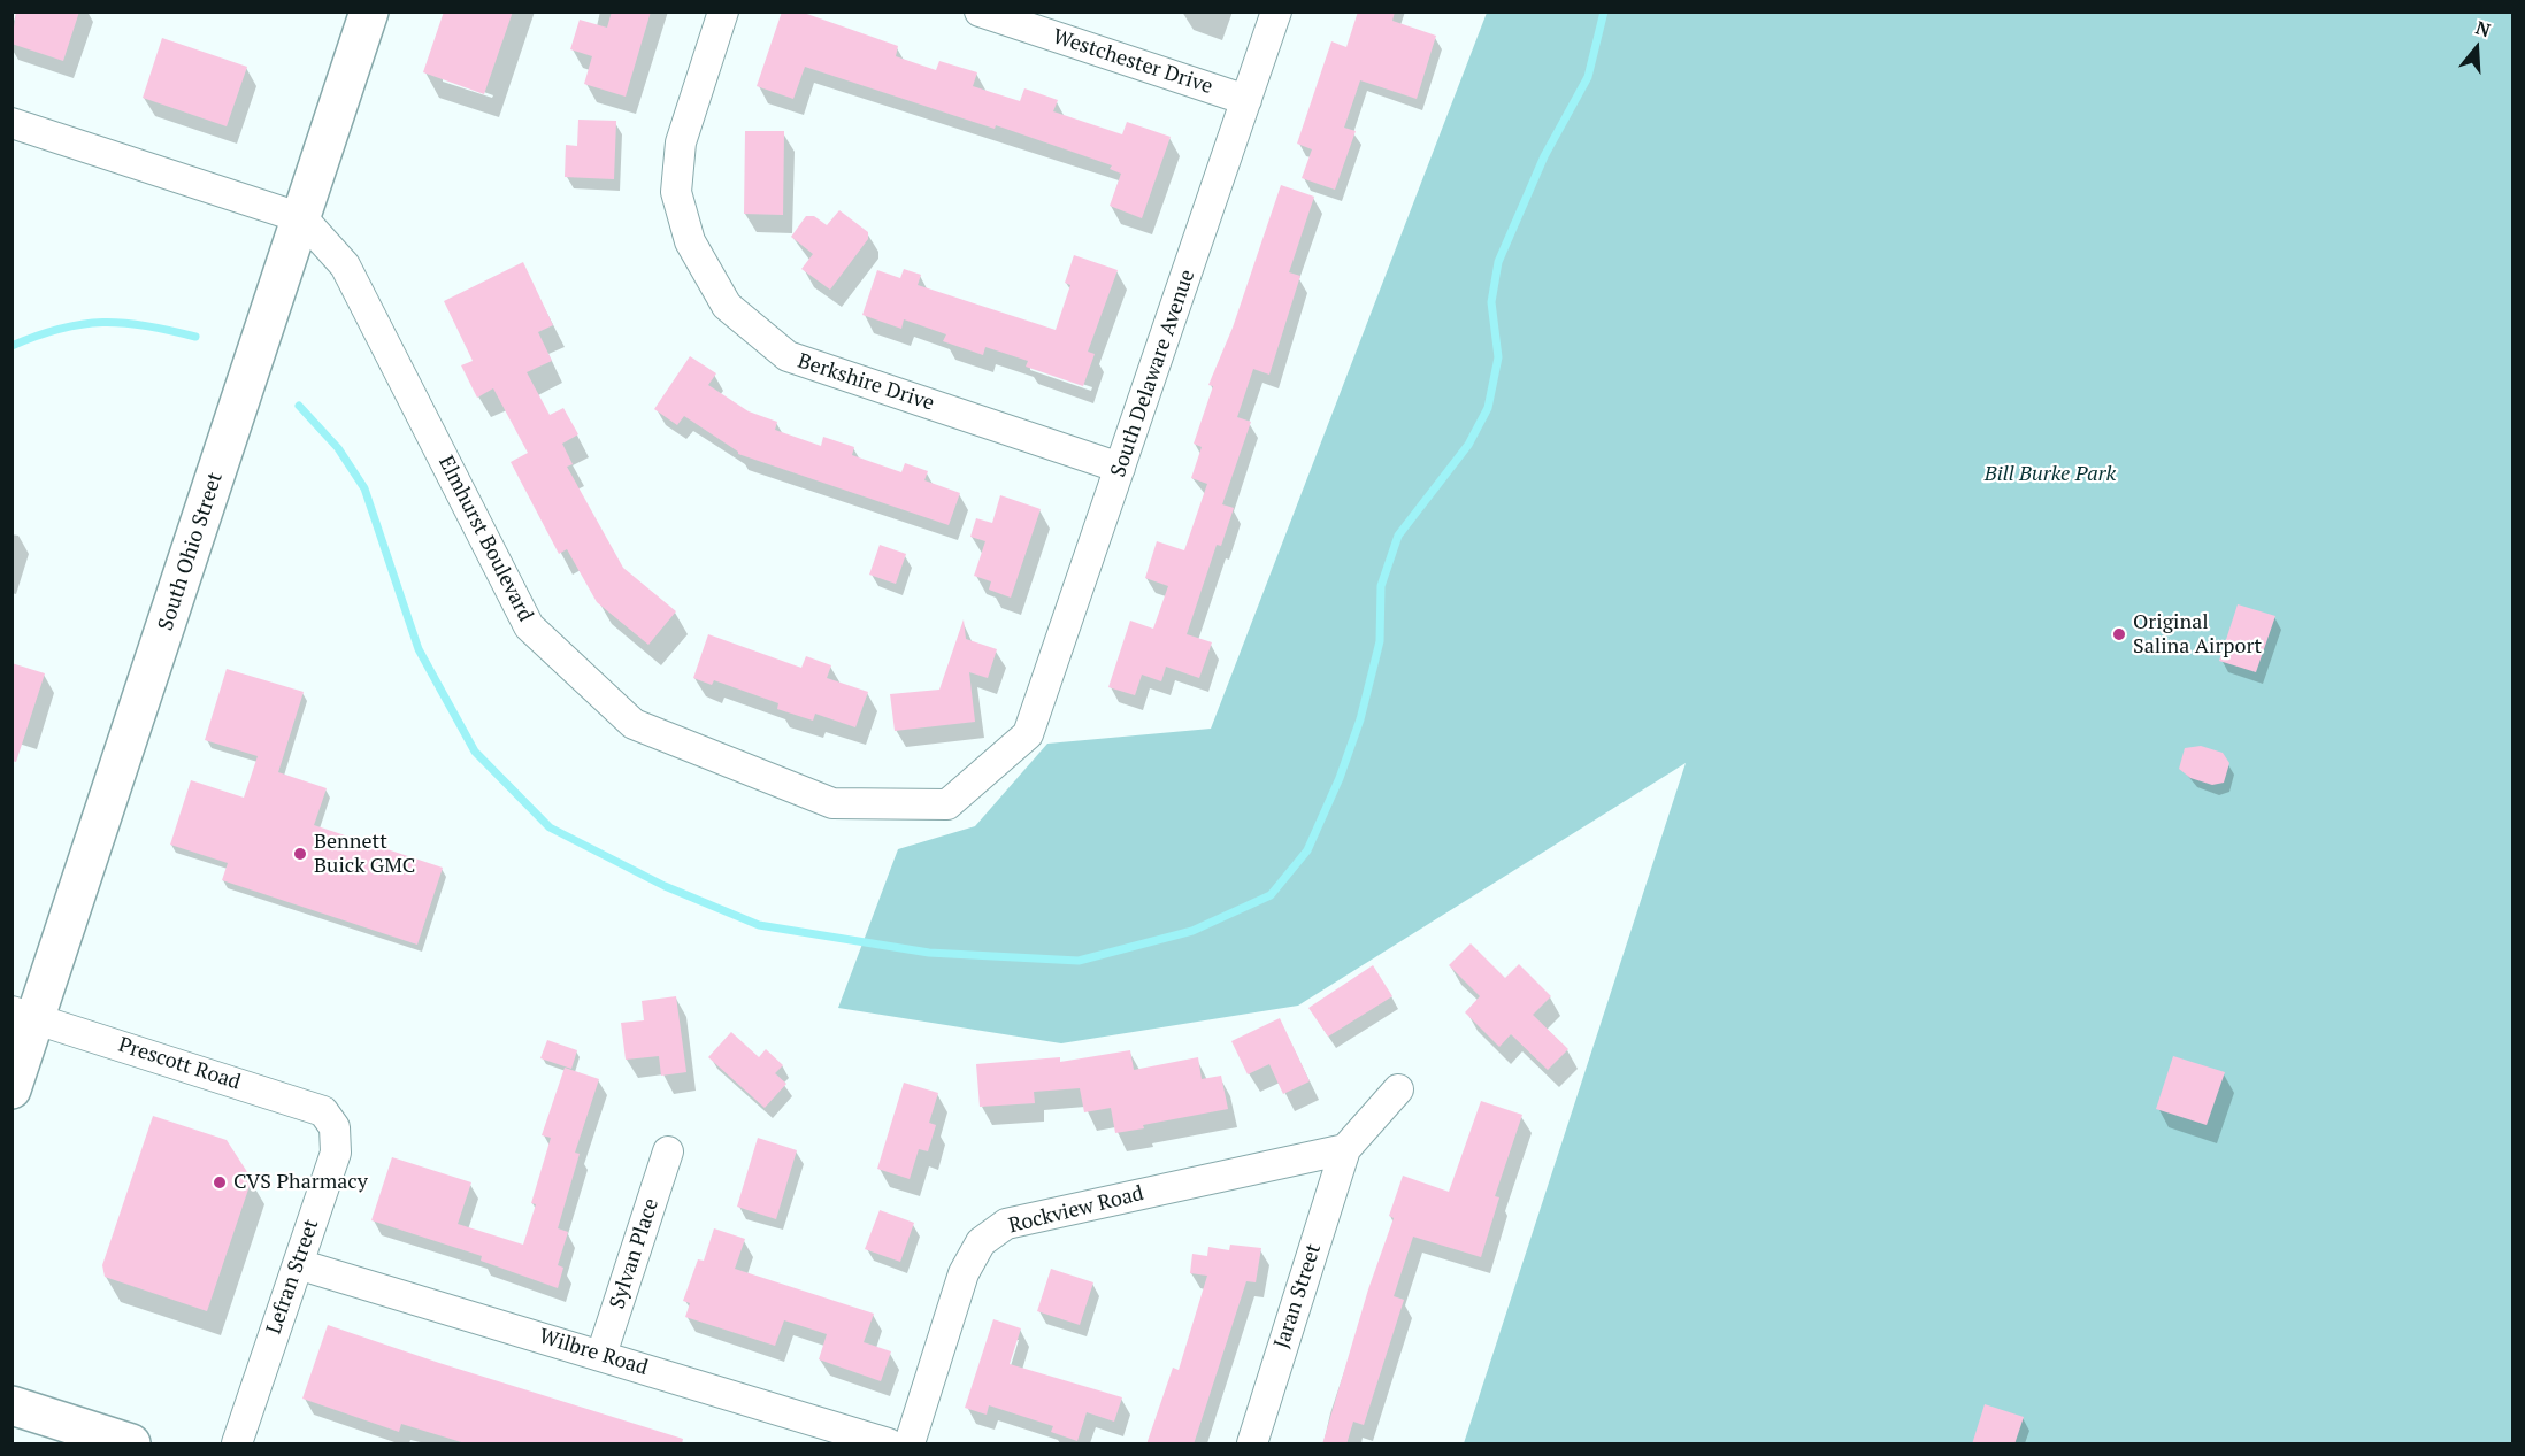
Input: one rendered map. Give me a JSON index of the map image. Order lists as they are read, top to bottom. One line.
{"streets":{"main road":["South Ohio Street"],"street":["Westchester Drive","South Delaware Avenue","Berkshire Drive","Elmhurst Boulevard","Prescott Road","Rockview Road","Sylvan Place","Lefran Street","Jaran Street","Wilbre Road"]},"crossings":[["Westchester Drive","South Delaware Avenue"],["South Delaware Avenue","Berkshire Drive"],["South Delaware Avenue","Elmhurst Boulevard"],["Elmhurst Boulevard","South Ohio Street"],["South Ohio Street","Prescott Road"],["Prescott Road","Lefran Street"],["Rockview Road","Jaran Street"],["Sylvan Place","Wilbre Road"],["Lefran Street","Wilbre Road"]],"parks":["Bill Burke Park"],"places":["Original Salina Airport","Bennett Buick GMC","CVS Pharmacy"],"north":"top"}
